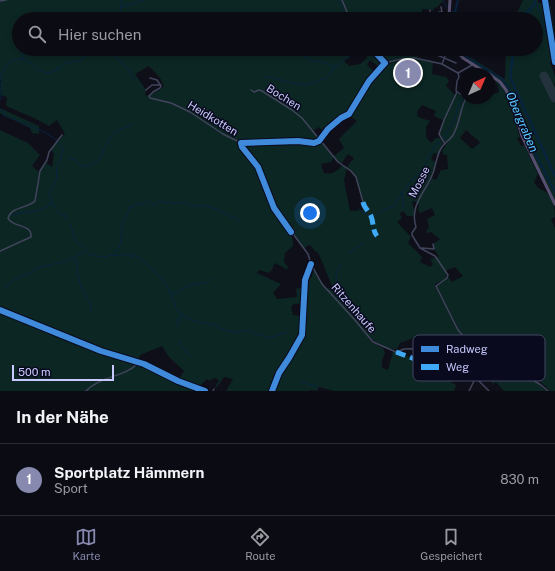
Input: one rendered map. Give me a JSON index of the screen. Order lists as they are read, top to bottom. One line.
{"streets":{"street":["Bochen","Heidkotten","Mosse","Ritzenhaufe"]},"crossings":[["Heidkotten","Ritzenhaufe"]],"water":["Obergraben"],"legend":["Radweg","Weg"],"scale_bar":"500 m","north":"top right","page":{"search":"Hier suchen","pins":"1","scale":"500 m","heading":"In der Nähe","list":[{"mark":"1","name":"Sportplatz Hämmern","note":"Sport","value":"830 m"}],"nav":["Karte","Route","Gespeichert"]}}
